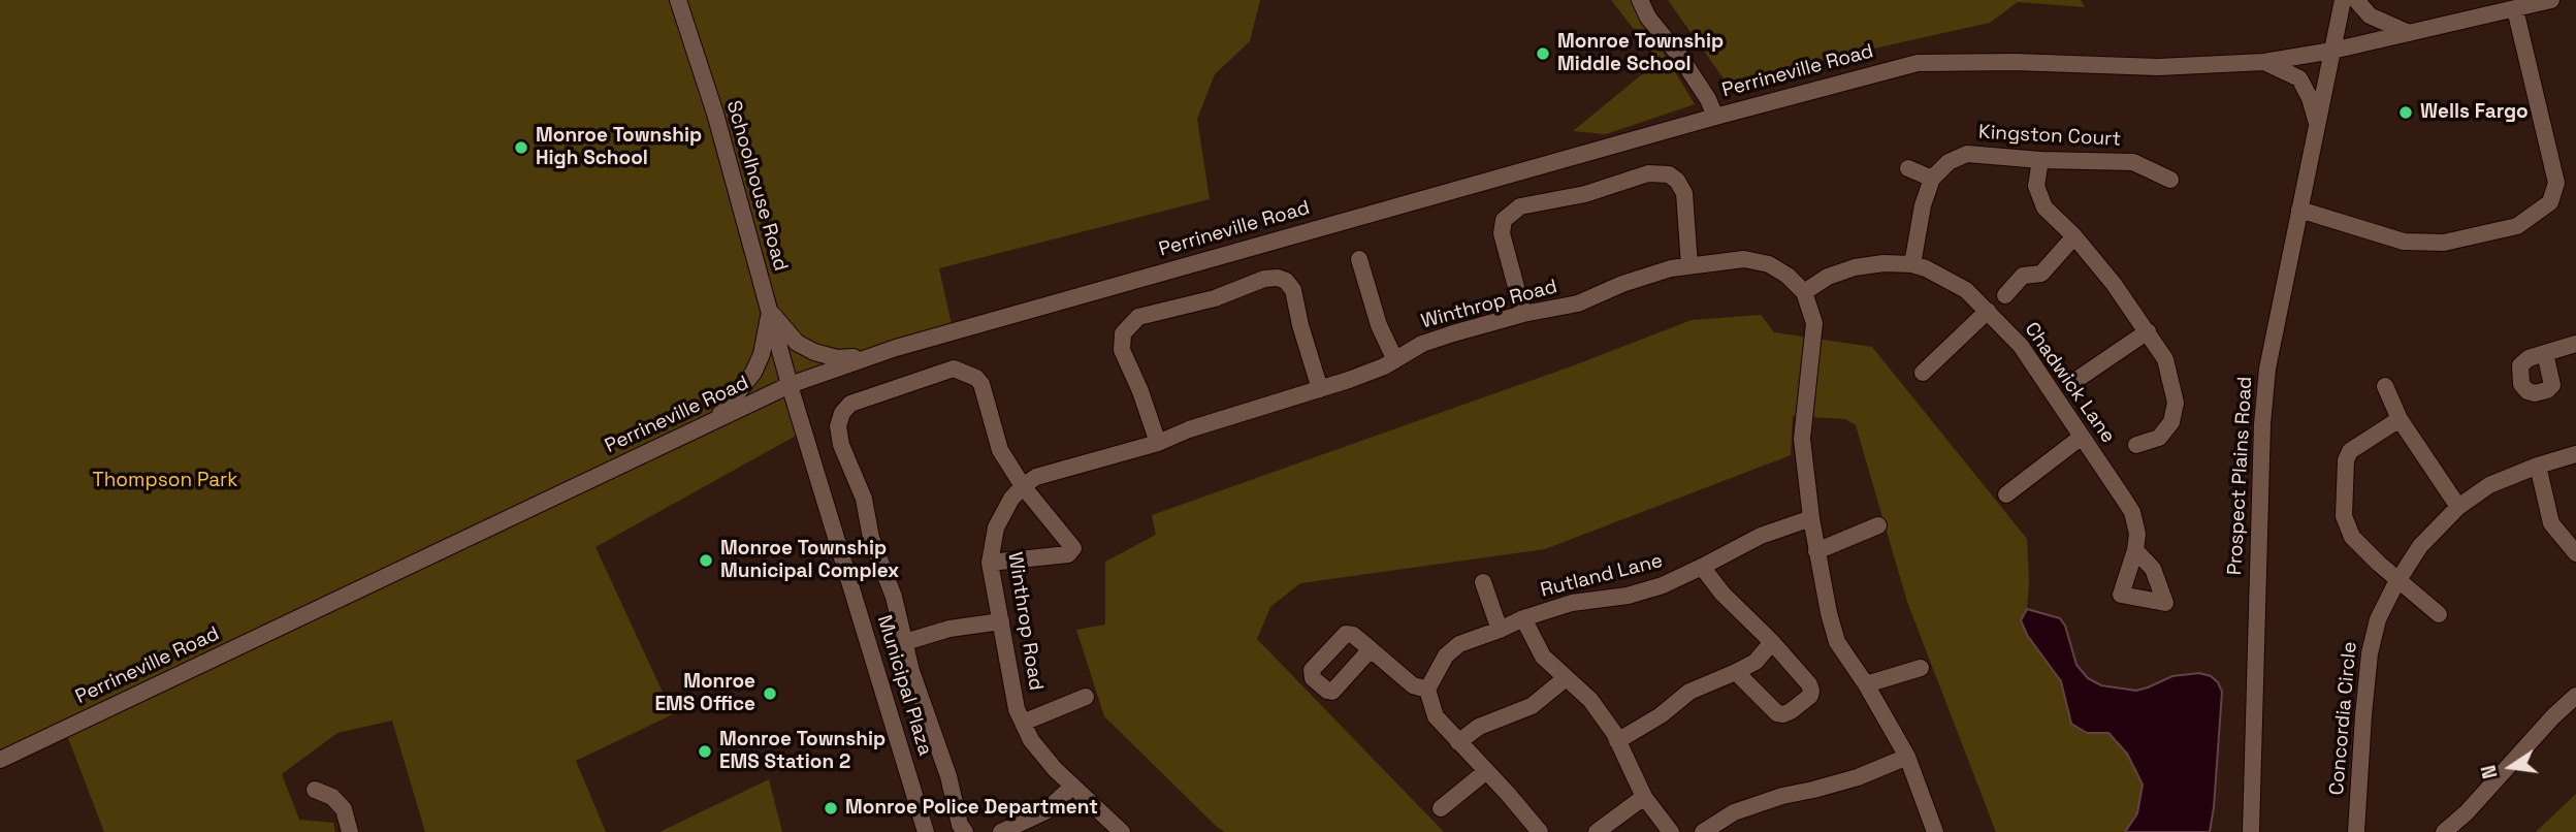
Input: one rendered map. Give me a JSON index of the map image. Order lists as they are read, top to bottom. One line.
{"streets":{"street":["Perrineville Road","Kingston Court","Schoolhouse Road","Winthrop Road","Chadwick Lane","Prospect Plains Road","Rutland Lane","Municipal Plaza","Concordia Circle"]},"crossings":[["Perrineville Road","Schoolhouse Road"],["Perrineville Road","Prospect Plains Road"],["Perrineville Road","Municipal Plaza"],["Schoolhouse Road","Municipal Plaza"],["Winthrop Road","Chadwick Lane"]],"parks":["Thompson Park"],"places":["Monroe Township Middle School","Wells Fargo","Monroe Township High School","Monroe Township Municipal Complex","Monroe EMS Office","Monroe Township EMS Station 2","Monroe Police Department"],"north":"left"}
